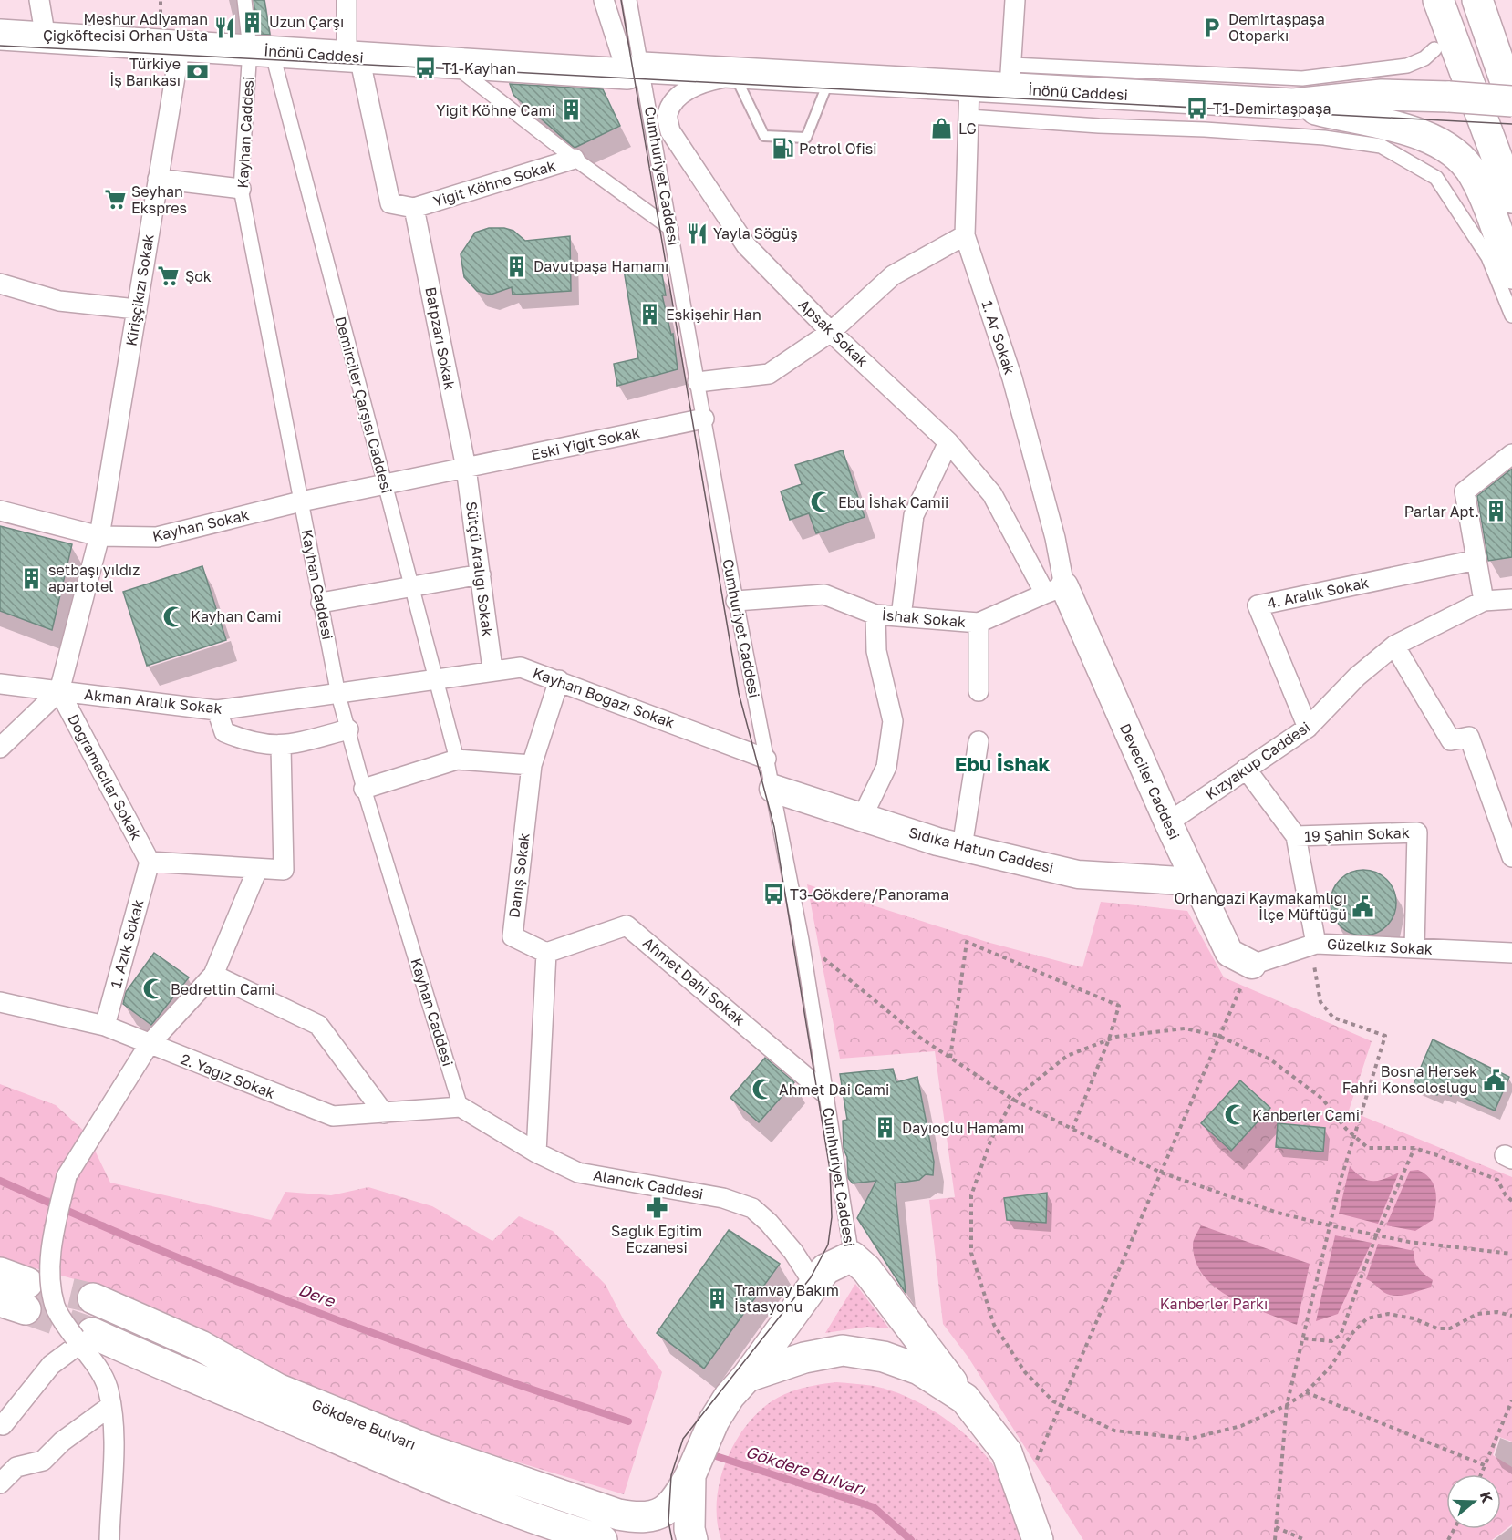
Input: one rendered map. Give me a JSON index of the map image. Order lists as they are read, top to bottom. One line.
{"streets":{"main road":["İnönü Caddesi","Deveciler Caddesi","Sıdıka Hatun Caddesi","Gökdere Bulvarı"],"street":["Kayhan Caddesi","Cumhuriyet Caddesi","Yiğit Köhne Sokak","Kirişçikızı Sokak","Apsak Sokak","1. Ar Sokak","Batpzarı Sokak","Demirciler Çarşısı Caddesi","Eski Yiğit Sokak","Kayhan Sokak","Sütçü Aralığı Sokak","4. Aralık Sokak","İshak Sokak","Kayhan Boğazı Sokak","Akman Aralık Sokak","Kızyakup Caddesi","Doğramacılar Sokak","19 Şahin Sokak","Danış Sokak","1. Azık Sokak","Güzelkız Sokak","Ahmet Dahi Sokak","2. Yağız Sokak","Alancık Caddesi"]},"crossings":[["İnönü Caddesi","Kayhan Caddesi"],["İnönü Caddesi","Cumhuriyet Caddesi"],["İnönü Caddesi","Kirişçikızı Sokak"],["İnönü Caddesi","Apsak Sokak"],["İnönü Caddesi","1. Ar Sokak"],["İnönü Caddesi","Demirciler Çarşısı Caddesi"],["Kayhan Caddesi","Demirciler Çarşısı Caddesi"],["Kayhan Caddesi","Kayhan Sokak"],["Kayhan Caddesi","Kayhan Boğazı Sokak"],["Kayhan Caddesi","Akman Aralık Sokak"],["Kayhan Caddesi","2. Yağız Sokak"],["Kayhan Caddesi","Alancık Caddesi"],["Cumhuriyet Caddesi","Eski Yiğit Sokak"],["Cumhuriyet Caddesi","İshak Sokak"],["Cumhuriyet Caddesi","Kayhan Boğazı Sokak"],["Cumhuriyet Caddesi","Sıdıka Hatun Caddesi"],["Cumhuriyet Caddesi","Ahmet Dahi Sokak"],["Cumhuriyet Caddesi","Gökdere Bulvarı"],["Yiğit Köhne Sokak","Batpzarı Sokak"],["Kirişçikızı Sokak","Kayhan Sokak"],["Kirişçikızı Sokak","Akman Aralık Sokak"],["Kirişçikızı Sokak","Doğramacılar Sokak"],["Apsak Sokak","1. Ar Sokak"],["Apsak Sokak","İshak Sokak"],["Apsak Sokak","Deveciler Caddesi"],["1. Ar Sokak","İshak Sokak"],["1. Ar Sokak","Deveciler Caddesi"],["Batpzarı Sokak","Eski Yiğit Sokak"],["Batpzarı Sokak","Sütçü Aralığı Sokak"],["Demirciler Çarşısı Caddesi","Eski Yiğit Sokak"],["Demirciler Çarşısı Caddesi","Kayhan Sokak"],["Demirciler Çarşısı Caddesi","Kayhan Boğazı Sokak"],["Eski Yiğit Sokak","Kayhan Sokak"],["Eski Yiğit Sokak","Sütçü Aralığı Sokak"],["Sütçü Aralığı Sokak","Kayhan Boğazı Sokak"],["4. Aralık Sokak","Kızyakup Caddesi"],["İshak Sokak","Deveciler Caddesi"],["Kayhan Boğazı Sokak","Akman Aralık Sokak"],["Kayhan Boğazı Sokak","Danış Sokak"],["Akman Aralık Sokak","Doğramacılar Sokak"],["Kızyakup Caddesi","Deveciler Caddesi"],["Kızyakup Caddesi","19 Şahin Sokak"],["Doğramacılar Sokak","1. Azık Sokak"],["Deveciler Caddesi","Sıdıka Hatun Caddesi"],["Deveciler Caddesi","Güzelkız Sokak"],["19 Şahin Sokak","Güzelkız Sokak"],["Danış Sokak","Ahmet Dahi Sokak"],["1. Azık Sokak","2. Yağız Sokak"],["2. Yağız Sokak","Alancık Caddesi"],["Alancık Caddesi","Gökdere Bulvarı"]],"districts":["Ebu İshak"],"water":["Dere","Gökdere Bulvarı"],"parks":["Kanberler Parkı"],"places":{"building":["Uzun Çarşı","Yiğit Köhne Cami","Davutpaşa Hamamı","Eskişehir Han","Parlar Apt.","setbaşı yıldız apartotel","Dayıoğlu Hamamı","Tramvay Bakım İstasyonu"],"restaurant":["Meshur Adiyaman Çigköftecisi Orhan Usta","Yayla Söğüş"],"parking":["Demirtaşpaşa Otoparkı"],"bus stop":["T1-Kayhan","T1-Demirtaşpaşa","T3-Gökdere/Panorama"],"bank":["Türkiye İş Bankası"],"shop":["LG"],"fuel station":["Petrol Ofisi"],"supermarket":["Seyhan Ekspres","Şok"],"mosque":["Ebu İshak Camii","Kayhan Cami","Bedrettin Cami","Ahmet Dai Cami","Kanberler Cami"],"public building":["Orhangazi Kaymakamlığı İlçe Müftüğü","Bosna Hersek Fahri Konsolosluğu"],"pharmacy":["Sağlık Eğitim Eczanesi"]},"north":"right"}
